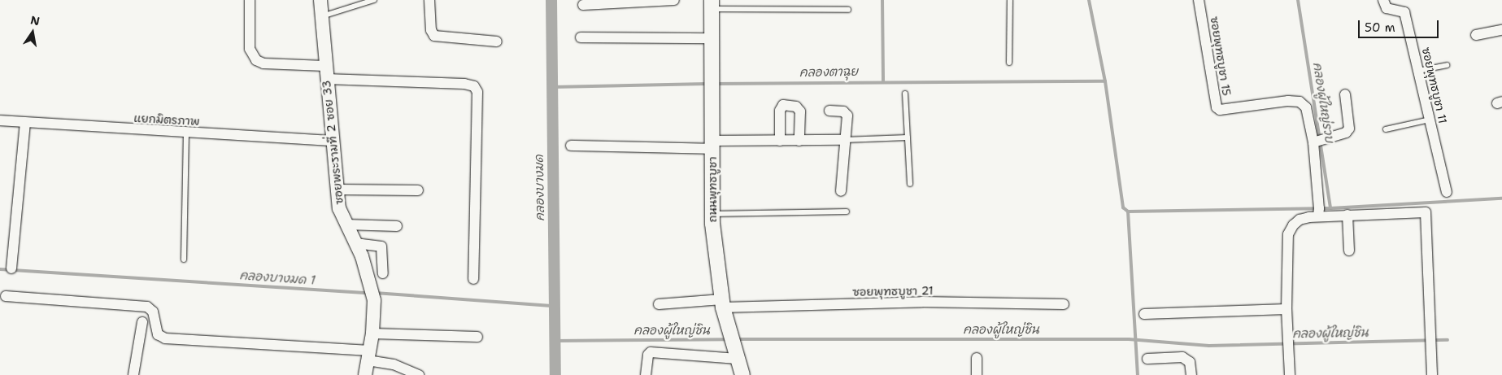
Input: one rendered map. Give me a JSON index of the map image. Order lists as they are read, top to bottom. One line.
{"streets":{"main road":["ถนนพุทธบูชา"],"street":["ซอยพุทธบูชา 15","ซอยพุทธบูชา 11","แยกมิตรภาพ","ซอยพระรามที่ 2 ซอย 33","ซอยพุทธบูชา 21"]},"crossings":[["แยกมิตรภาพ","ซอยพระรามที่ 2 ซอย 33"],["ถนนพุทธบูชา","ซอยพุทธบูชา 21"]],"water":["คลองตาฉุย","คลองผู้ใหญ่รวบ","คลองบางมด","คลองบางมด 1","คลองผู้ใหญ่ชิน"],"scale_bar":"50 m","north":"top"}
